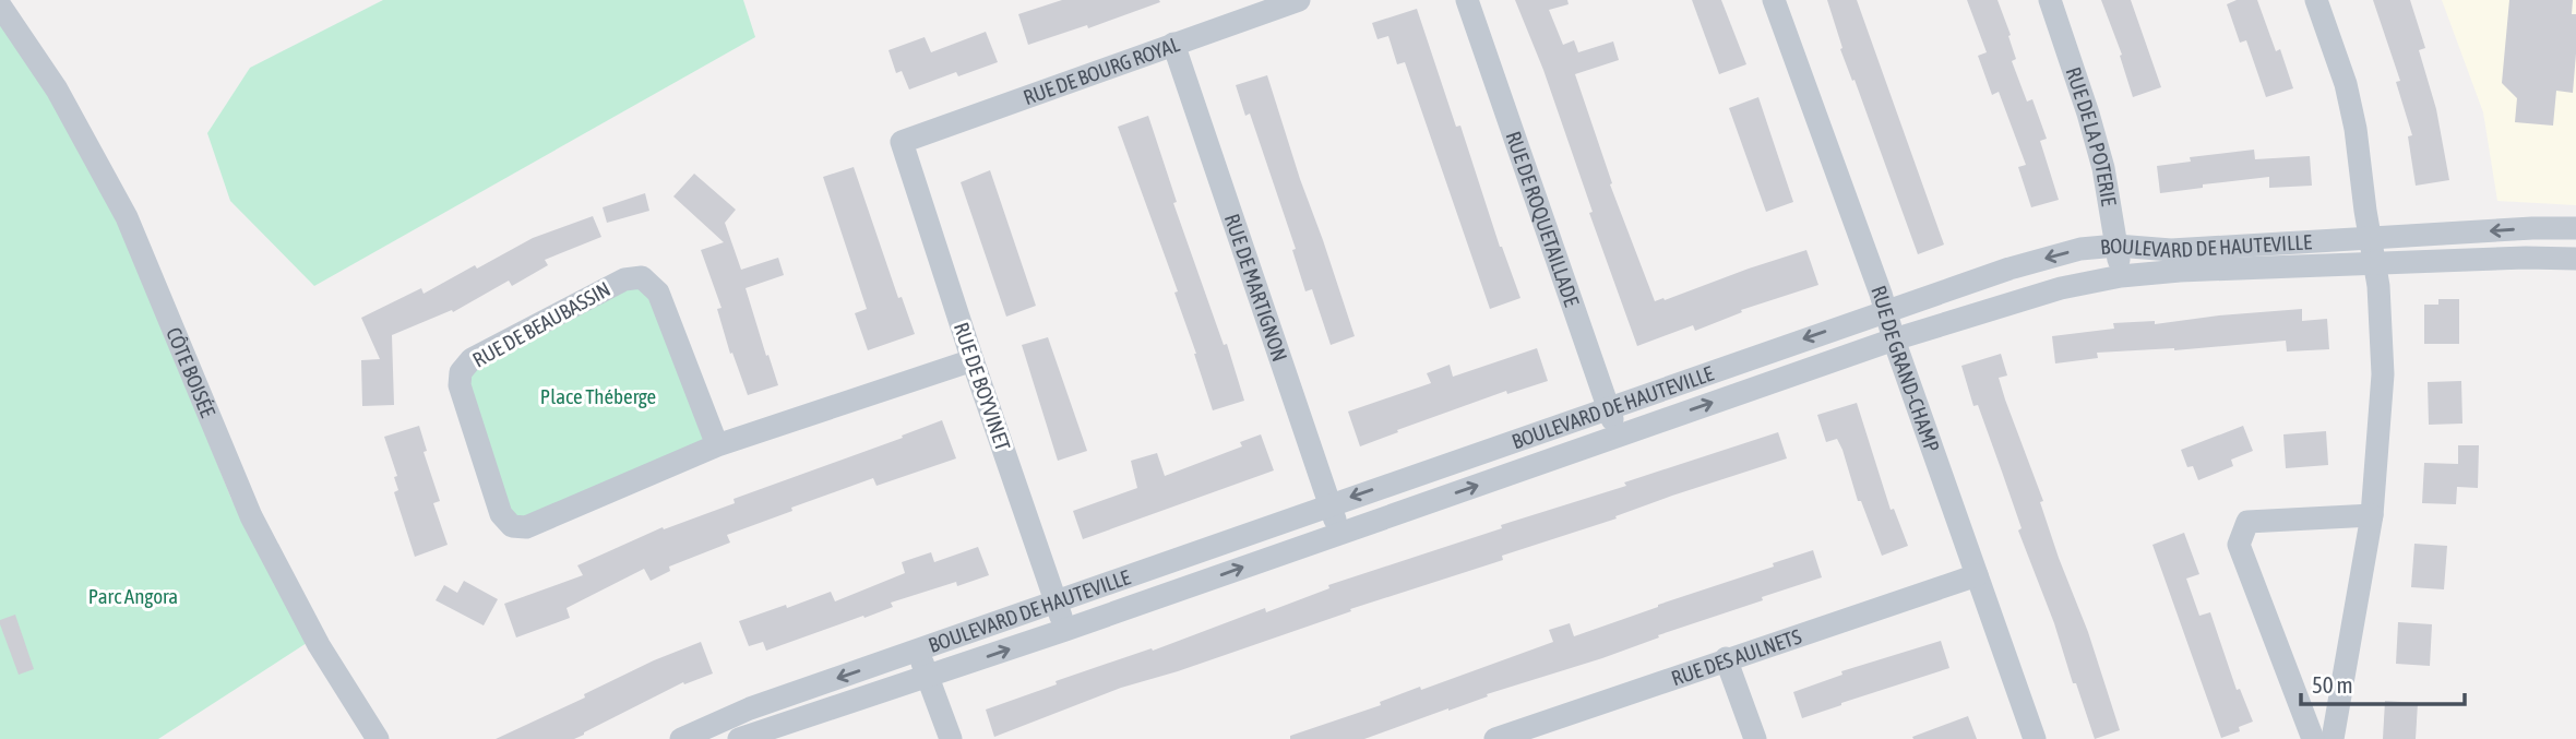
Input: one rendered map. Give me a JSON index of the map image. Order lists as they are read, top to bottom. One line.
{"streets":{"street":["RUE DE BOURG ROYAL","RUE DE LA POTERIE","RUE DE ROQUETAILLADE","BOULEVARD DE HAUTEVILLE","RUE DE MARTIGNON","RUE DE BEAUBASSIN","RUE DE GRAND-CHAMP","CÔTE BOISÉE","RUE DE BOYVINET","RUE DES AULNETS"]},"crossings":[["RUE DE BOURG ROYAL","RUE DE MARTIGNON"],["RUE DE BOURG ROYAL","RUE DE BOYVINET"],["RUE DE LA POTERIE","BOULEVARD DE HAUTEVILLE"],["RUE DE ROQUETAILLADE","BOULEVARD DE HAUTEVILLE"],["BOULEVARD DE HAUTEVILLE","RUE DE MARTIGNON"],["BOULEVARD DE HAUTEVILLE","RUE DE GRAND-CHAMP"],["BOULEVARD DE HAUTEVILLE","RUE DE BOYVINET"],["RUE DE BEAUBASSIN","RUE DE BOYVINET"],["RUE DE GRAND-CHAMP","RUE DES AULNETS"]],"parks":["Place Théberge","Parc Angora"],"scale_bar":"50 m"}
